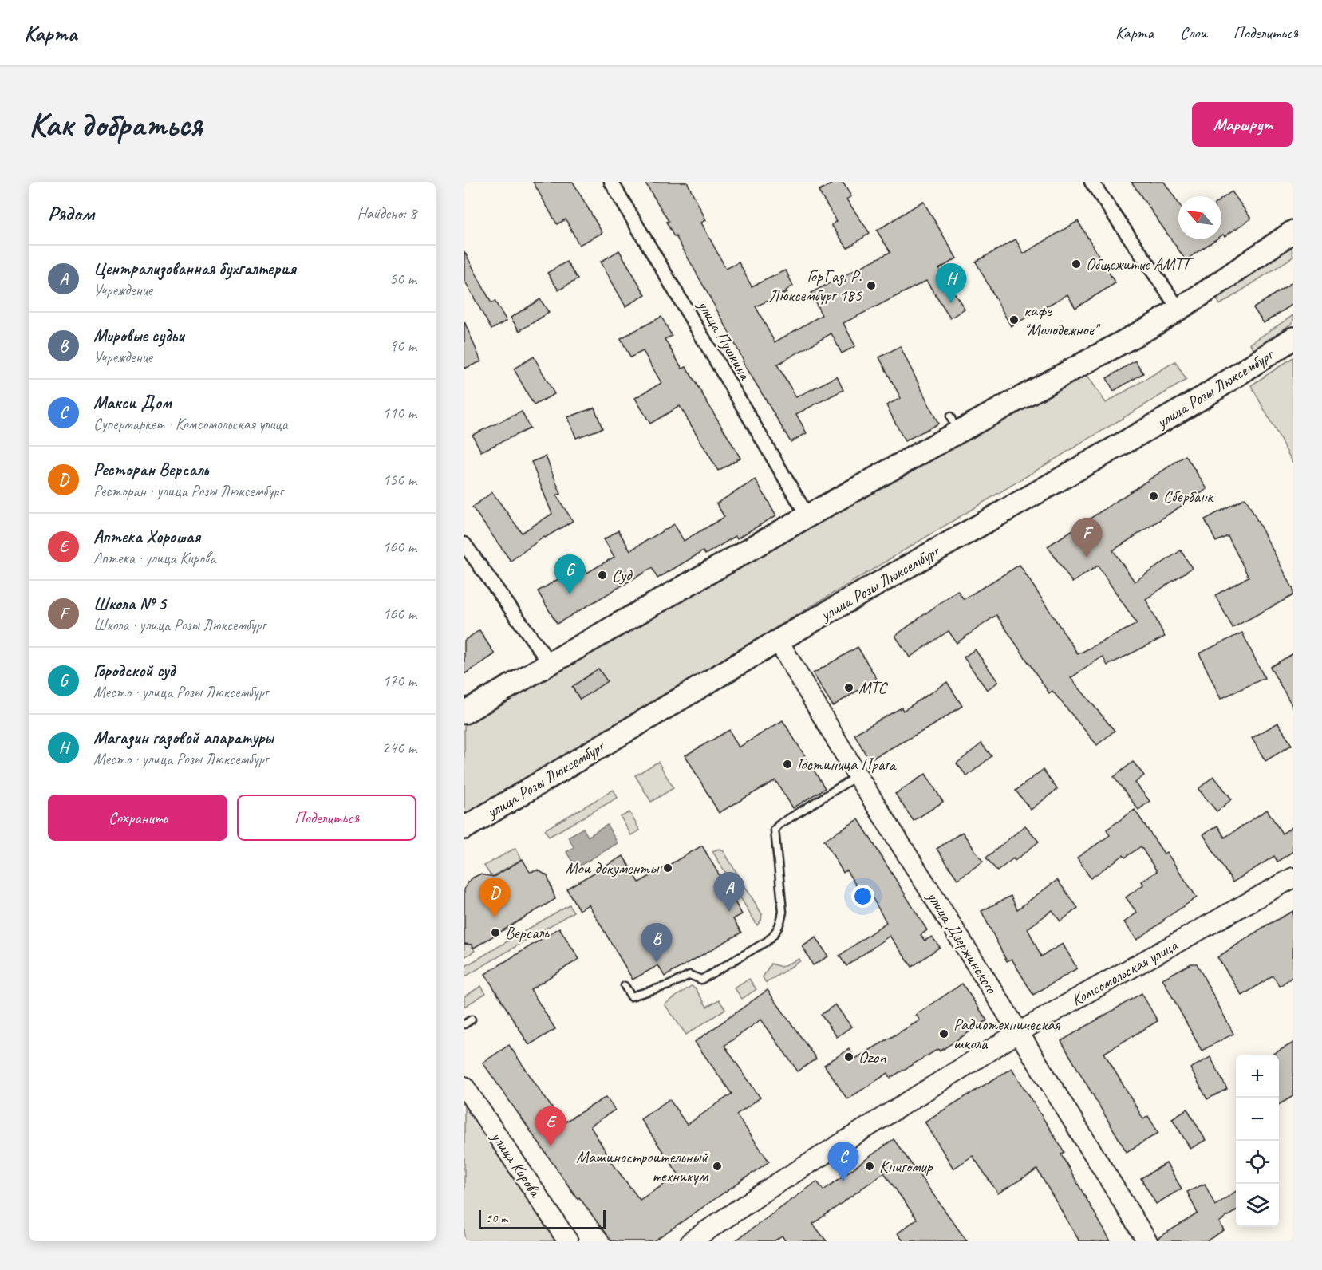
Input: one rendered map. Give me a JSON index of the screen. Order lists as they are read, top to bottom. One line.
{"streets":{"main road":["улица Розы Люксембург"],"street":["улица Пушкина","улица Дзержинского","Комсомольская улица","улица Кирова"]},"crossings":[["улица Розы Люксембург","улица Дзержинского"],["улица Дзержинского","Комсомольская улица"]],"places":["Общежитие АМТТ","ГорГаз, Р. Люксембург 185","кафе \"Молодежное\"","Сбербанк","Суд","МТС","Гостиница Прага","Мои документы","Версаль","Радиотехническая школа","Ozon","Машиностроительный техникум","Книгомир"],"scale_bar":"50 m","north":"top left","page":{"header":"Карта","nav":["Карта","Слои","Поделиться"],"buttons":["Маршрут",["Сохранить","Поделиться"]],"title":"Как добраться","heading":["Рядом","Найдено: 8"],"list":[{"mark":"A","name":"Централизованная бухгалтерия","note":"Учреждение","value":"50 m"},{"mark":"B","name":"Мировые судьи","note":"Учреждение","value":"90 m"},{"mark":"C","name":"Макси Дом","note":"Супермаркет · Комсомольская улица","value":"110 m"},{"mark":"D","name":"Ресторан Версаль","note":"Ресторан · улица Розы Люксембург","value":"150 m"},{"mark":"E","name":"Аптека Хорошая","note":"Аптека · улица Кирова","value":"160 m"},{"mark":"F","name":"Школа № 5","note":"Школа · улица Розы Люксембург","value":"160 m"},{"mark":"G","name":"Городской суд","note":"Место · улица Розы Люксембург","value":"170 m"},{"mark":"H","name":"Магазин газовой апаратуры","note":"Место · улица Розы Люксембург","value":"240 m"}],"pins":["H","F","G","A","D","B","E","C"],"map_buttons":["+","−"],"scale":"50 m"}}
